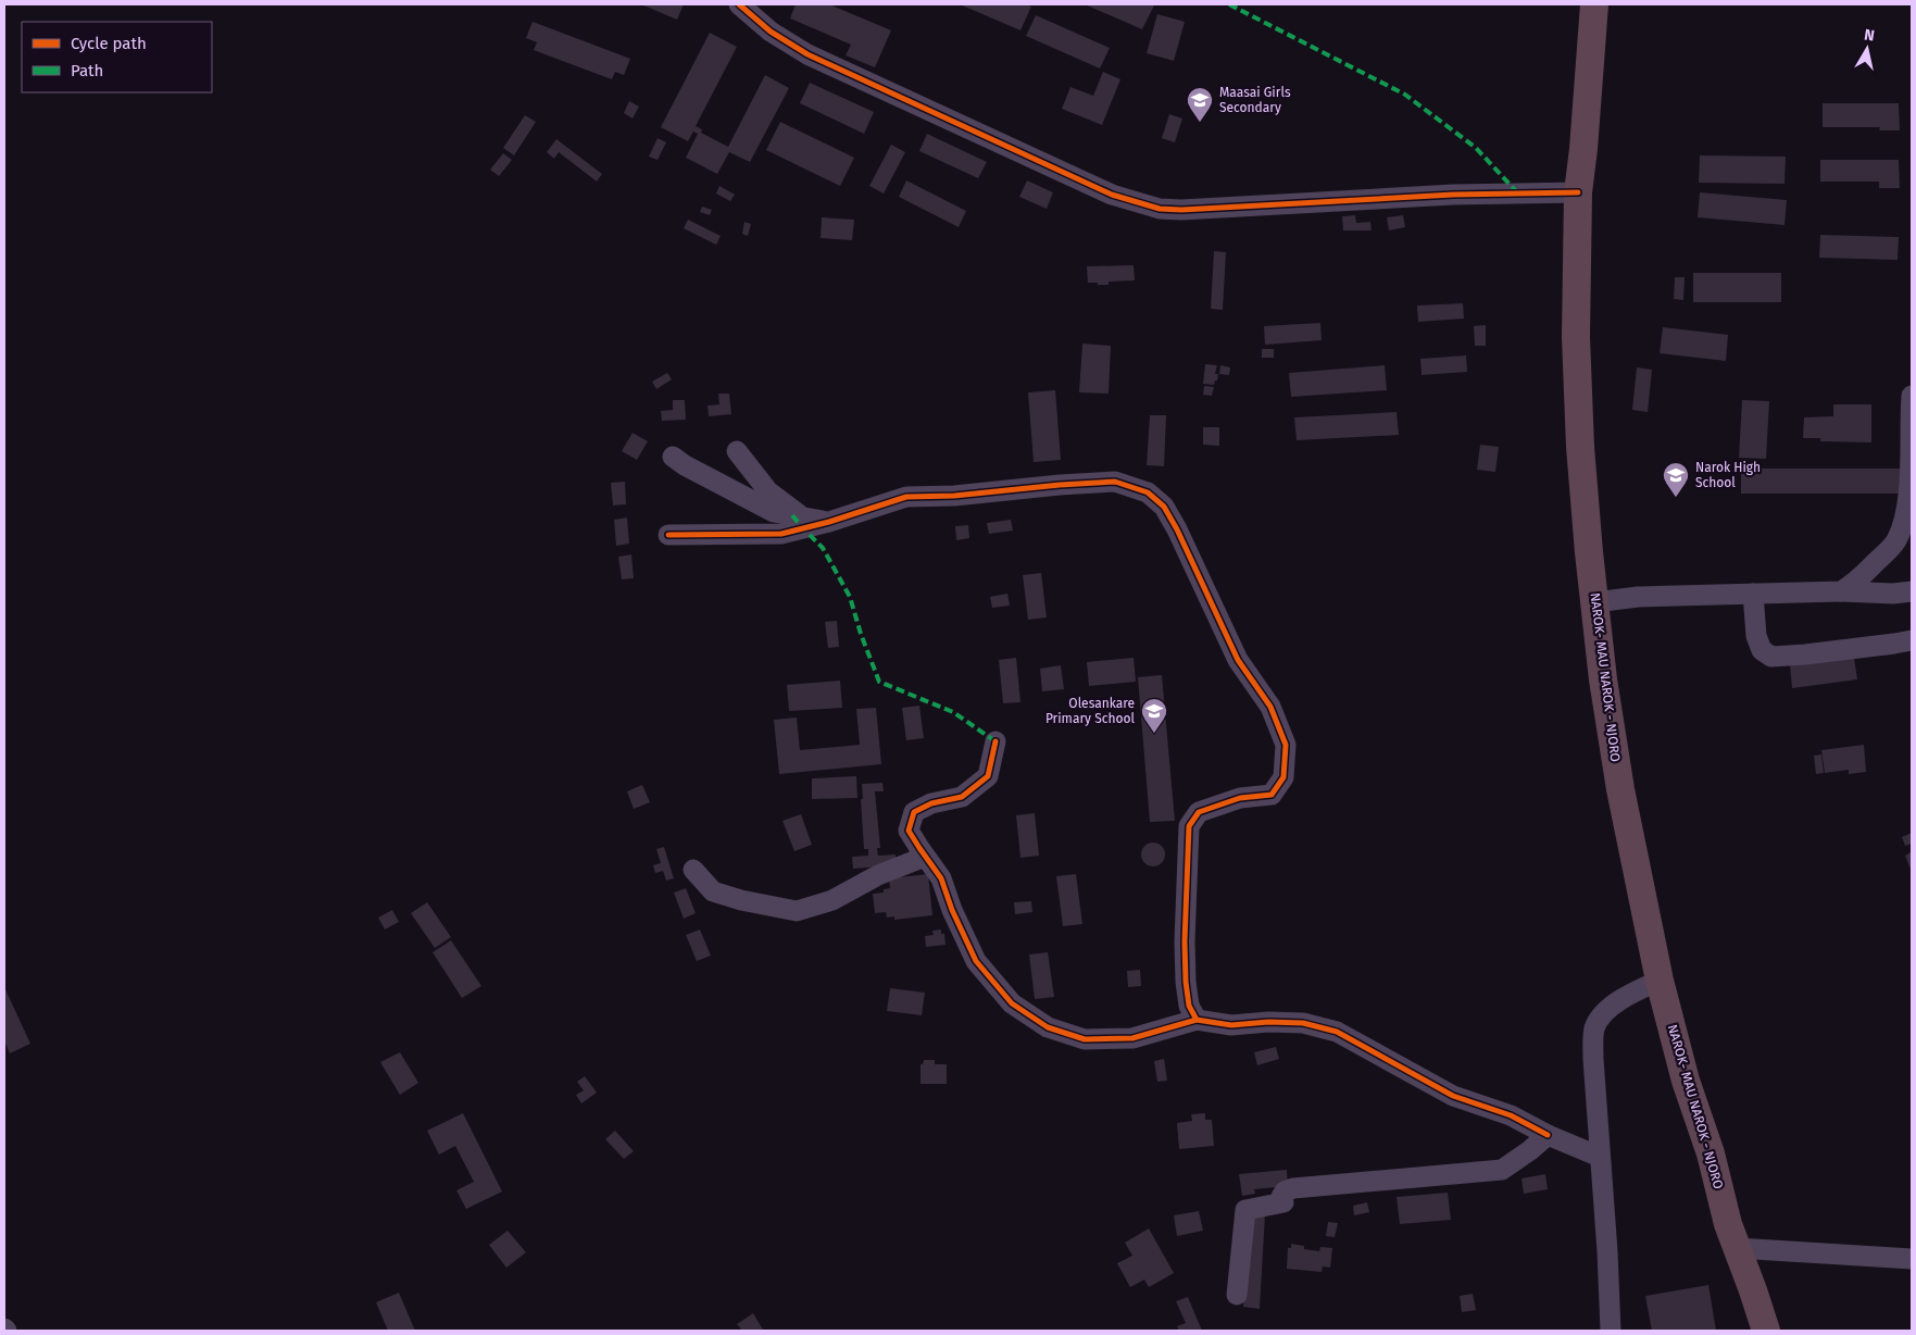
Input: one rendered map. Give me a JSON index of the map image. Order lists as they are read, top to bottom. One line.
{"streets":{"highway":["NAROK- MAU NAROK - NJORO"]},"places":{"school or university":["Maasai Girls Secondary","Narok High School","Olesankare Primary School"]},"legend":["Cycle path","Path"],"north":"top"}
